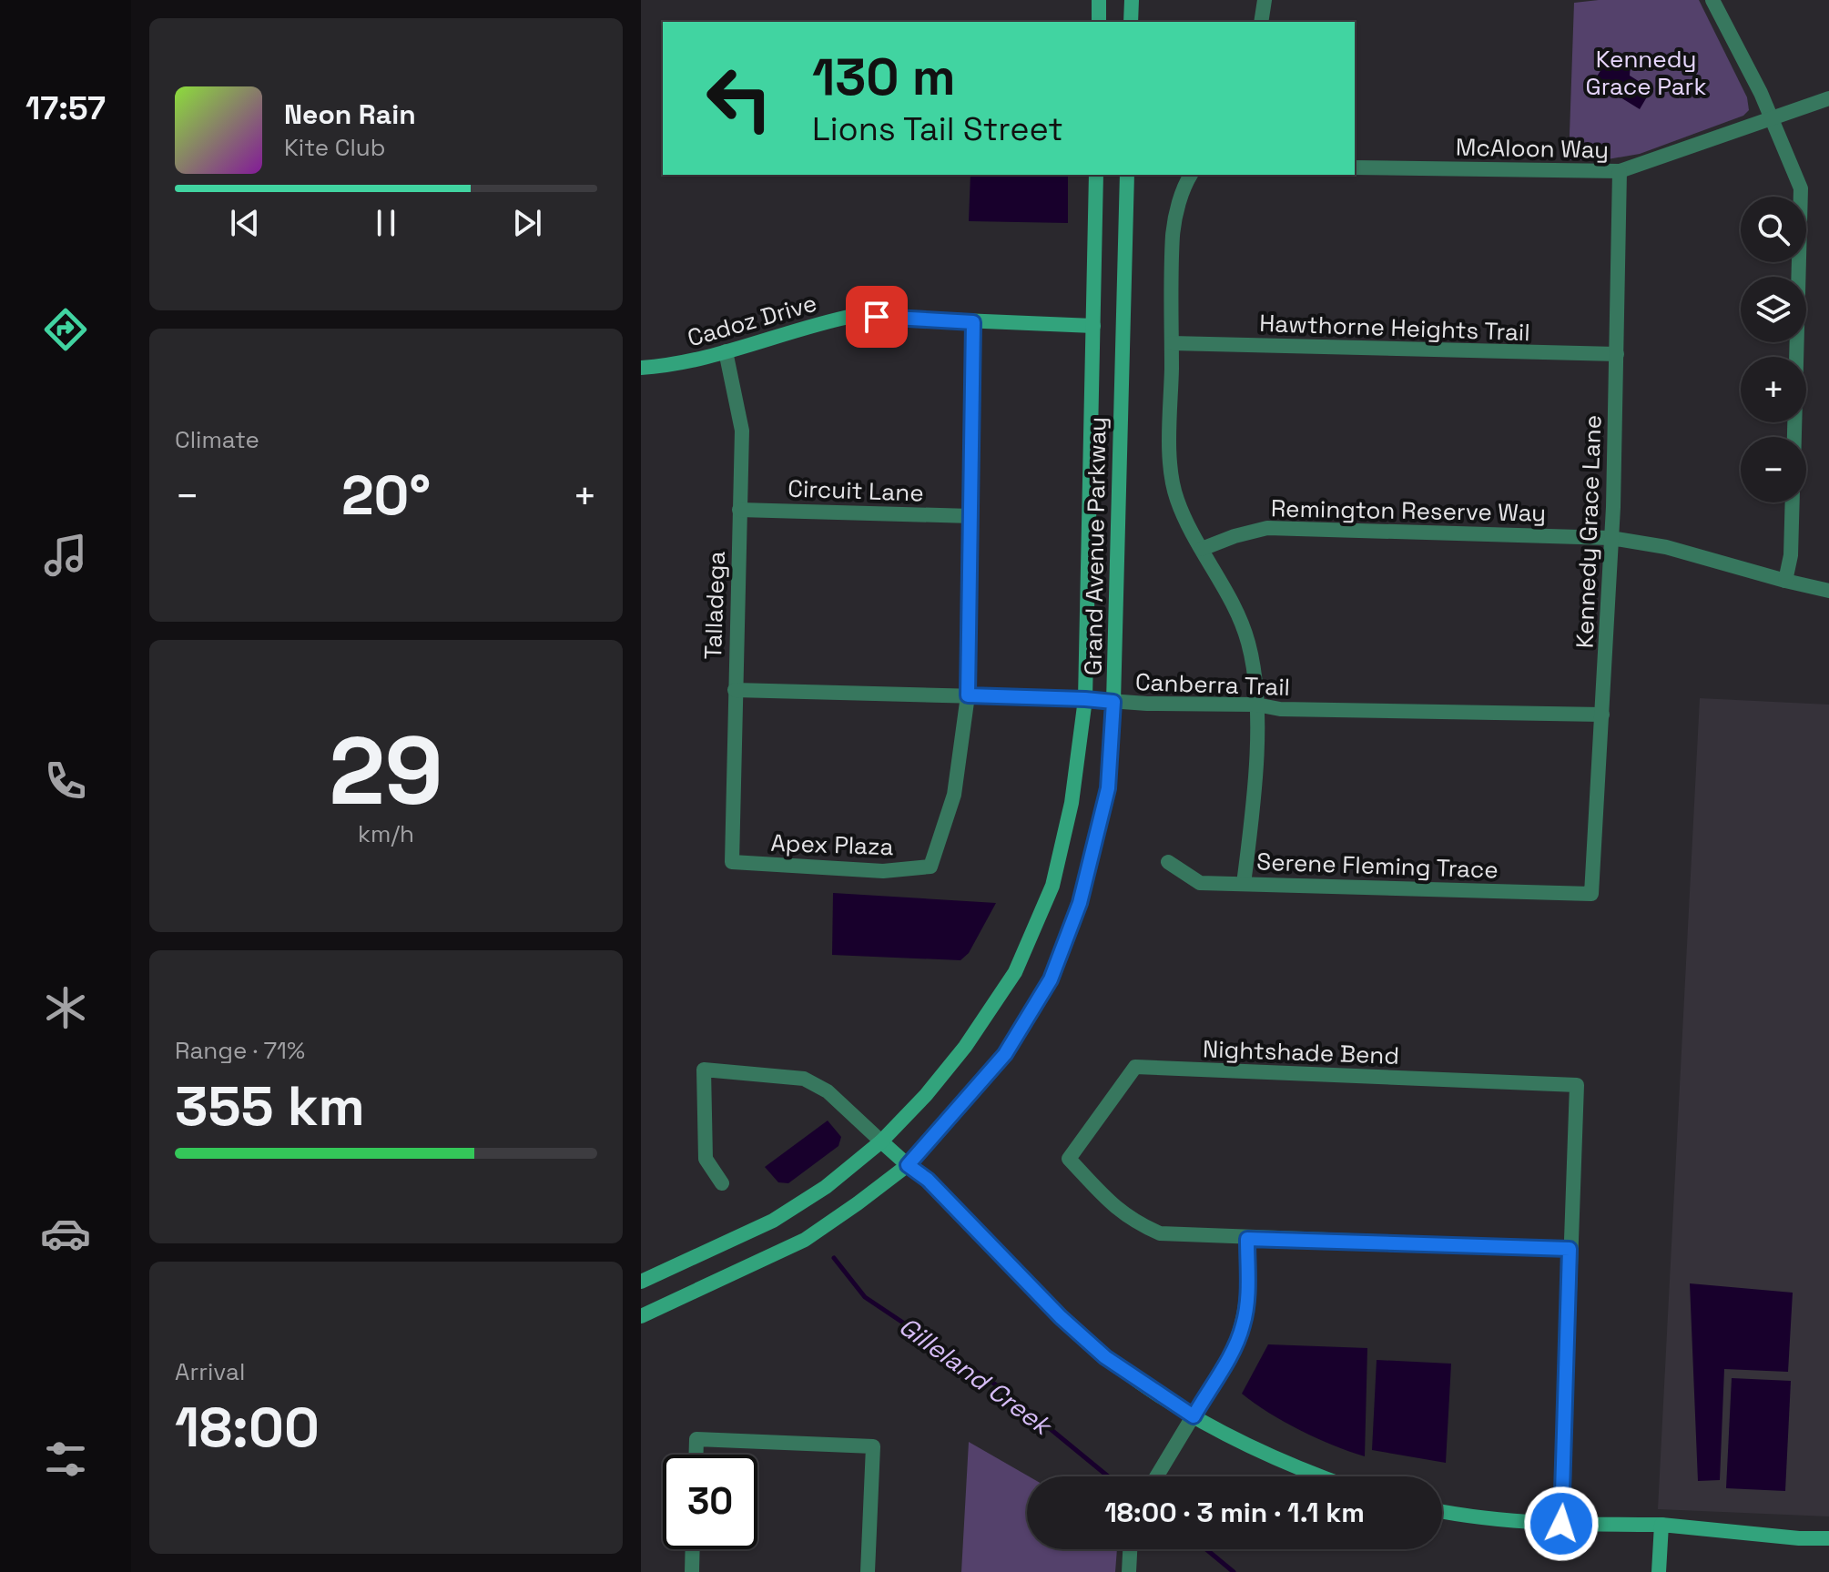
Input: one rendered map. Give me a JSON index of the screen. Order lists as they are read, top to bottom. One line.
{"streets":{"street":["McAloon Way","Cadoz Drive","Hawthorne Heights Trail","Circuit Lane","Remington Reserve Way","Kennedy Grace Lane","Grand Avenue Parkway","Talladega","Canberra Trail","Apex Plaza","Serene Fleming Trace","Nightshade Bend"]},"crossings":[["McAloon Way","Kennedy Grace Lane"],["Cadoz Drive","Grand Avenue Parkway"],["Cadoz Drive","Talladega"],["Hawthorne Heights Trail","Kennedy Grace Lane"],["Circuit Lane","Talladega"],["Remington Reserve Way","Kennedy Grace Lane"],["Kennedy Grace Lane","Canberra Trail"],["Kennedy Grace Lane","Serene Fleming Trace"],["Grand Avenue Parkway","Canberra Trail"],["Talladega","Canberra Trail"],["Talladega","Apex Plaza"],["Canberra Trail","Apex Plaza"]],"water":["Gilleland Creek"],"parks":["Kennedy Grace Park"],"page":{"tabs":"17:57","turn":["130 m","Lions Tail Street"],"song":["Neon Rain","Kite Club"],"map_buttons":["+","−"],"tile":["Climate",["29","km/h"],["Range · 71%","355 km"],["Arrival","18:00"]],"heat":["−","20°","+"],"limit":"30","trip":"18:00 · 3 min · 1.1 km"}}
